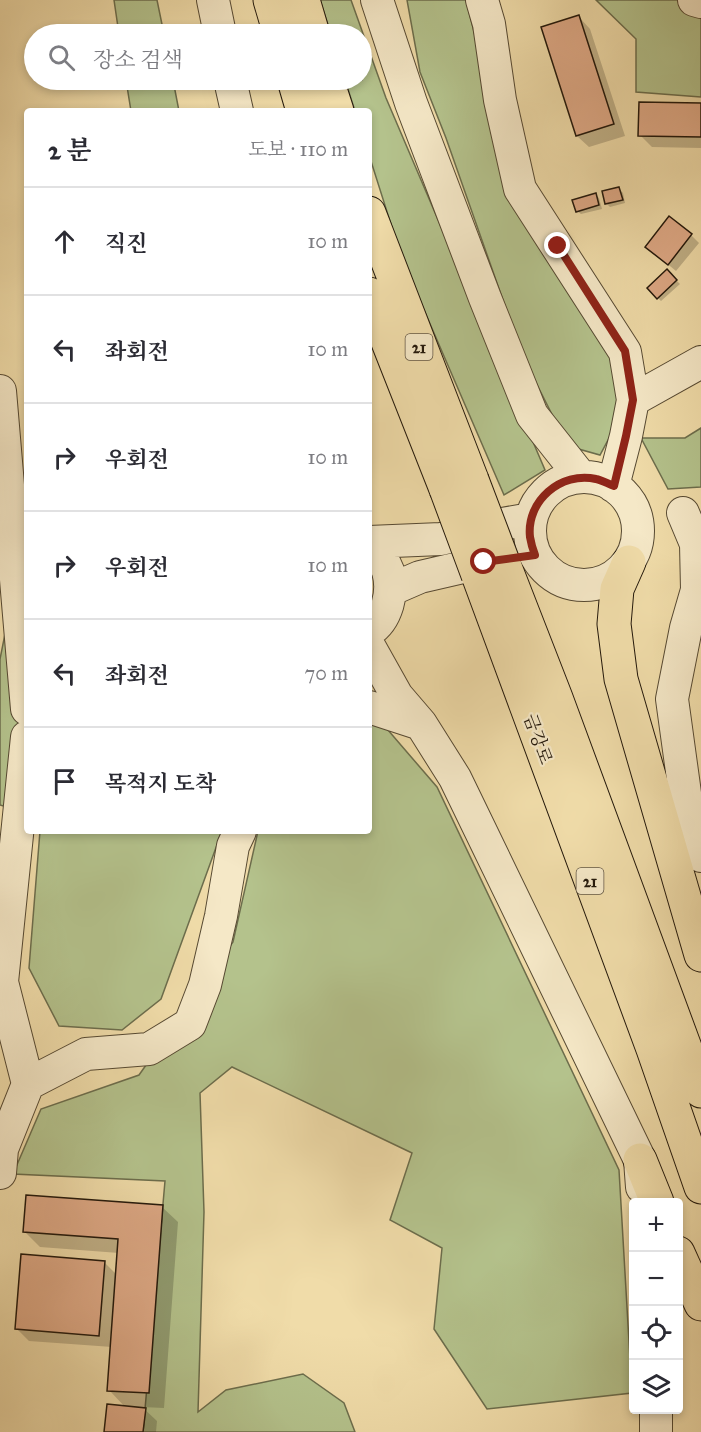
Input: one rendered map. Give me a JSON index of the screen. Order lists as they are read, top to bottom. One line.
{"streets":{"highway":["21","금강로"]},"page":{"search":"장소 검색","heading":["2 분","도보 · 110 m"],"list":[["직진","10 m"],["좌회전","10 m"],["우회전","10 m"],["우회전","10 m"],["좌회전","70 m"],"목적지 도착"],"map_buttons":["+","−"]}}
